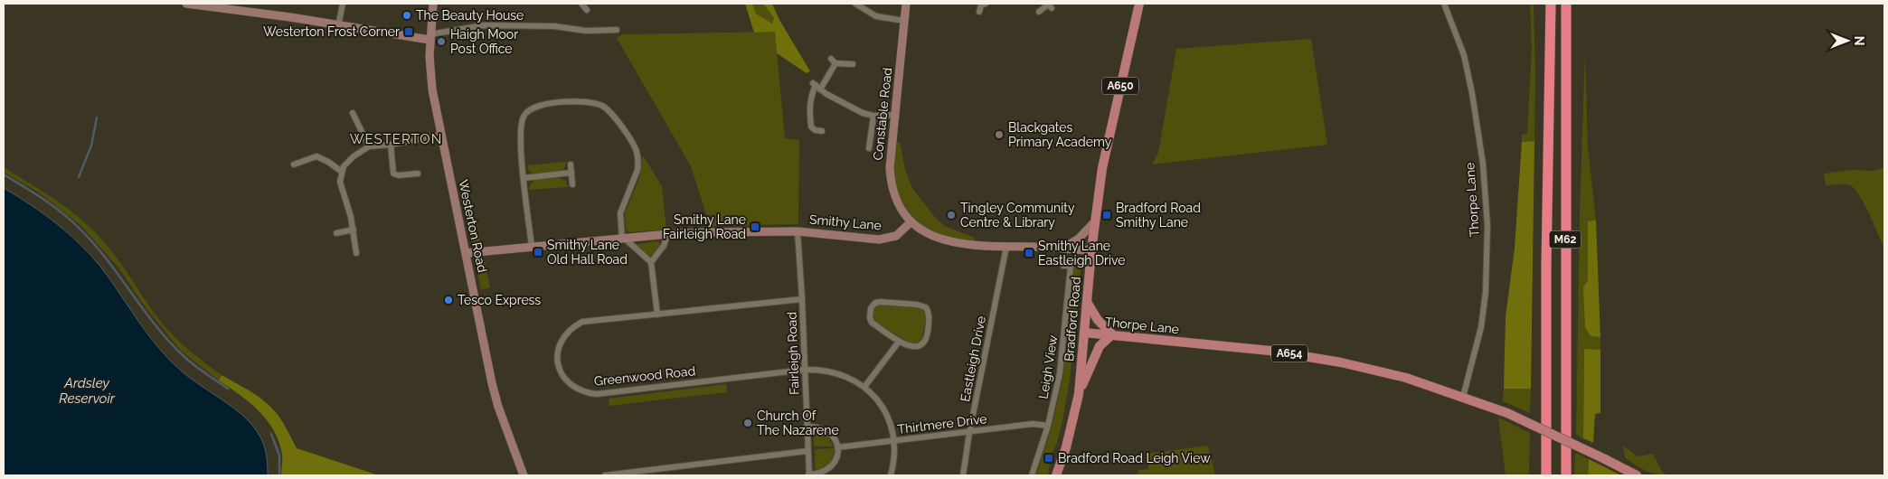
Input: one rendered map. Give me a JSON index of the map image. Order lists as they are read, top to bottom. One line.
{"streets":{"highway":["M62"],"main road":["A650","Thorpe Lane","Bradford Road","A654"],"street":["Constable Road","Smithy Lane","Westerton Road","Fairleigh Road","Eastleigh Drive","Leigh View","Greenwood Road","Thirlmere Drive"]},"crossings":[["Constable Road","Smithy Lane"],["Thorpe Lane","Bradford Road"],["Smithy Lane","Westerton Road"],["Smithy Lane","Fairleigh Road"],["Fairleigh Road","Greenwood Road"],["Eastleigh Drive","Thirlmere Drive"],["Leigh View","Thirlmere Drive"]],"districts":["WESTERTON"],"water":["Ardsley Reservoir"],"places":{"other":["The Beauty House","Haigh Moor Post Office","Blackgates Primary Academy","Tingley Community Centre & Library","Tesco Express","Church Of The Nazarene"],"transit":["Westerton Frost Corner","Bradford Road Smithy Lane","Smithy Lane Fairleigh Road","Smithy Lane Old Hall Road","Smithy Lane Eastleigh Drive","Bradford Road Leigh View"]},"north":"right"}
